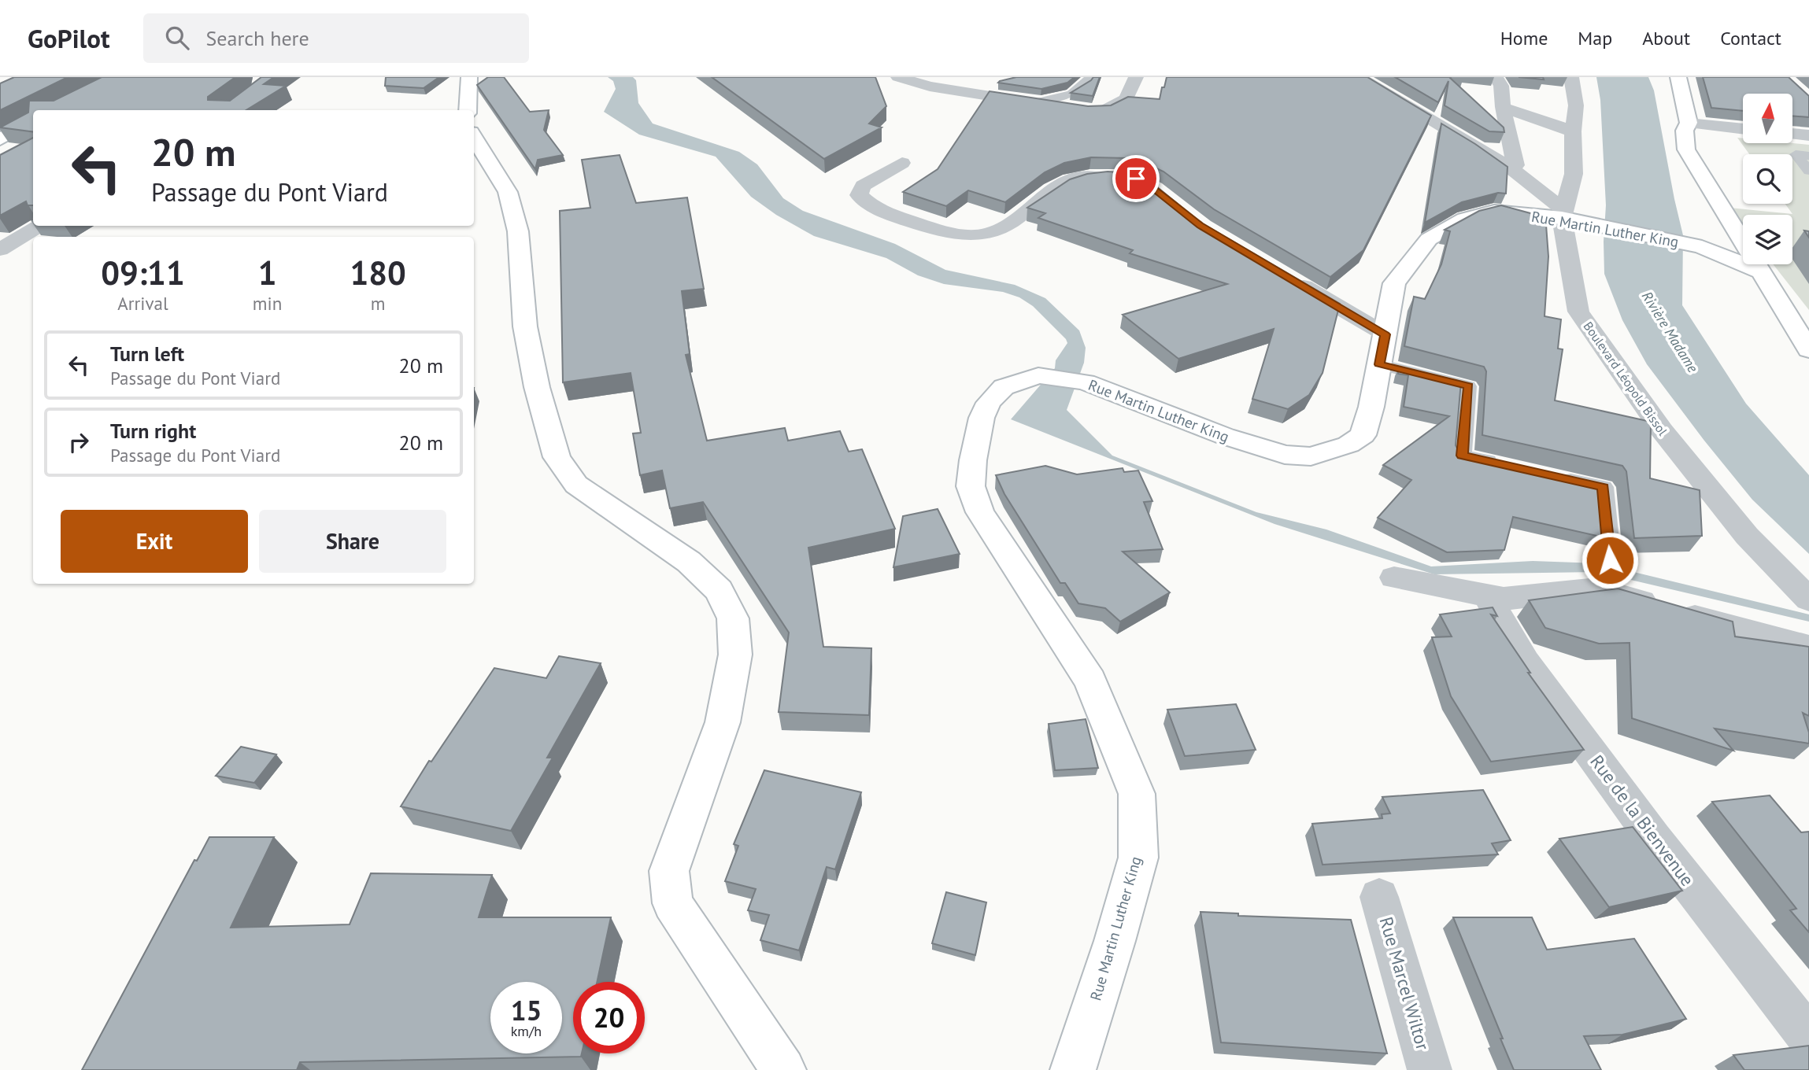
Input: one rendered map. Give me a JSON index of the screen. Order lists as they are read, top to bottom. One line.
{"streets":{"main road":["Rue Martin Luther King"],"street":["Boulevard Léopold Bissol","Rue de la Bienvenue","Rue Marcel Wiltor"]},"crossings":[["Rue Martin Luther King","Boulevard Léopold Bissol"]],"water":["Rivière Madame"],"north":"top","page":{"header":"GoPilot","search":"Search here","nav":["Home","Map","About","Contact"],"turn":["20 m","Passage du Pont Viard"],"eta":["09:11","Arrival","1","min","180","m"],"list":[{"name":"Turn left","note":"Passage du Pont Viard","value":"20 m"},{"name":"Turn right","note":"Passage du Pont Viard","value":"20 m"}],"buttons":["Exit","Share"],"speed":"15 km/h","limit":"20"}}
